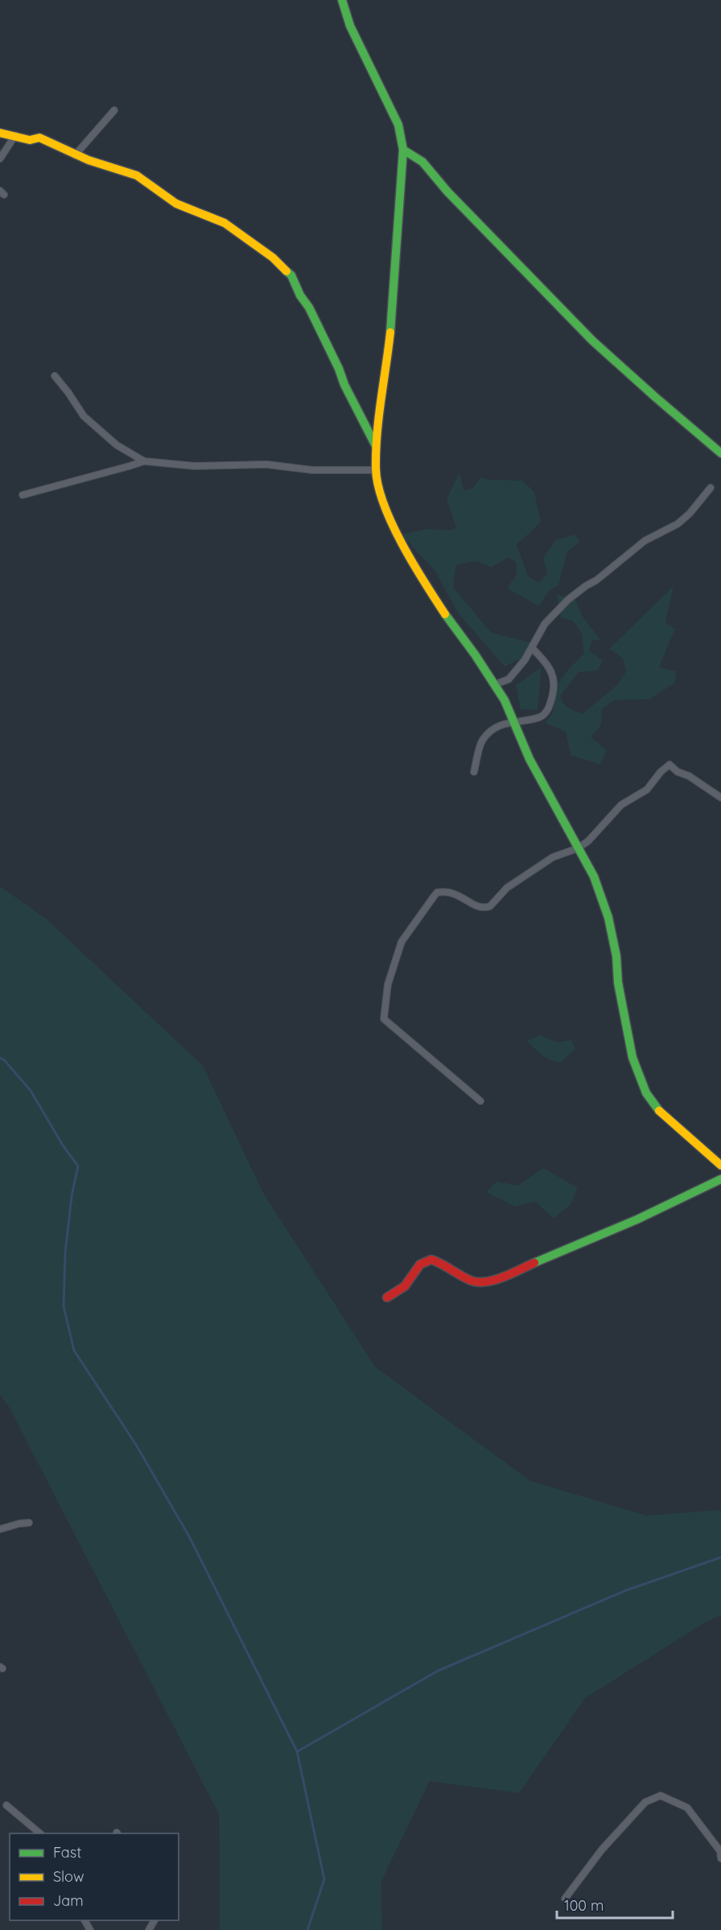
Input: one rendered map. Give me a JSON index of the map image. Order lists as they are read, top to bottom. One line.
{"legend":["Fast","Slow","Jam"],"scale_bar":"100 m"}
